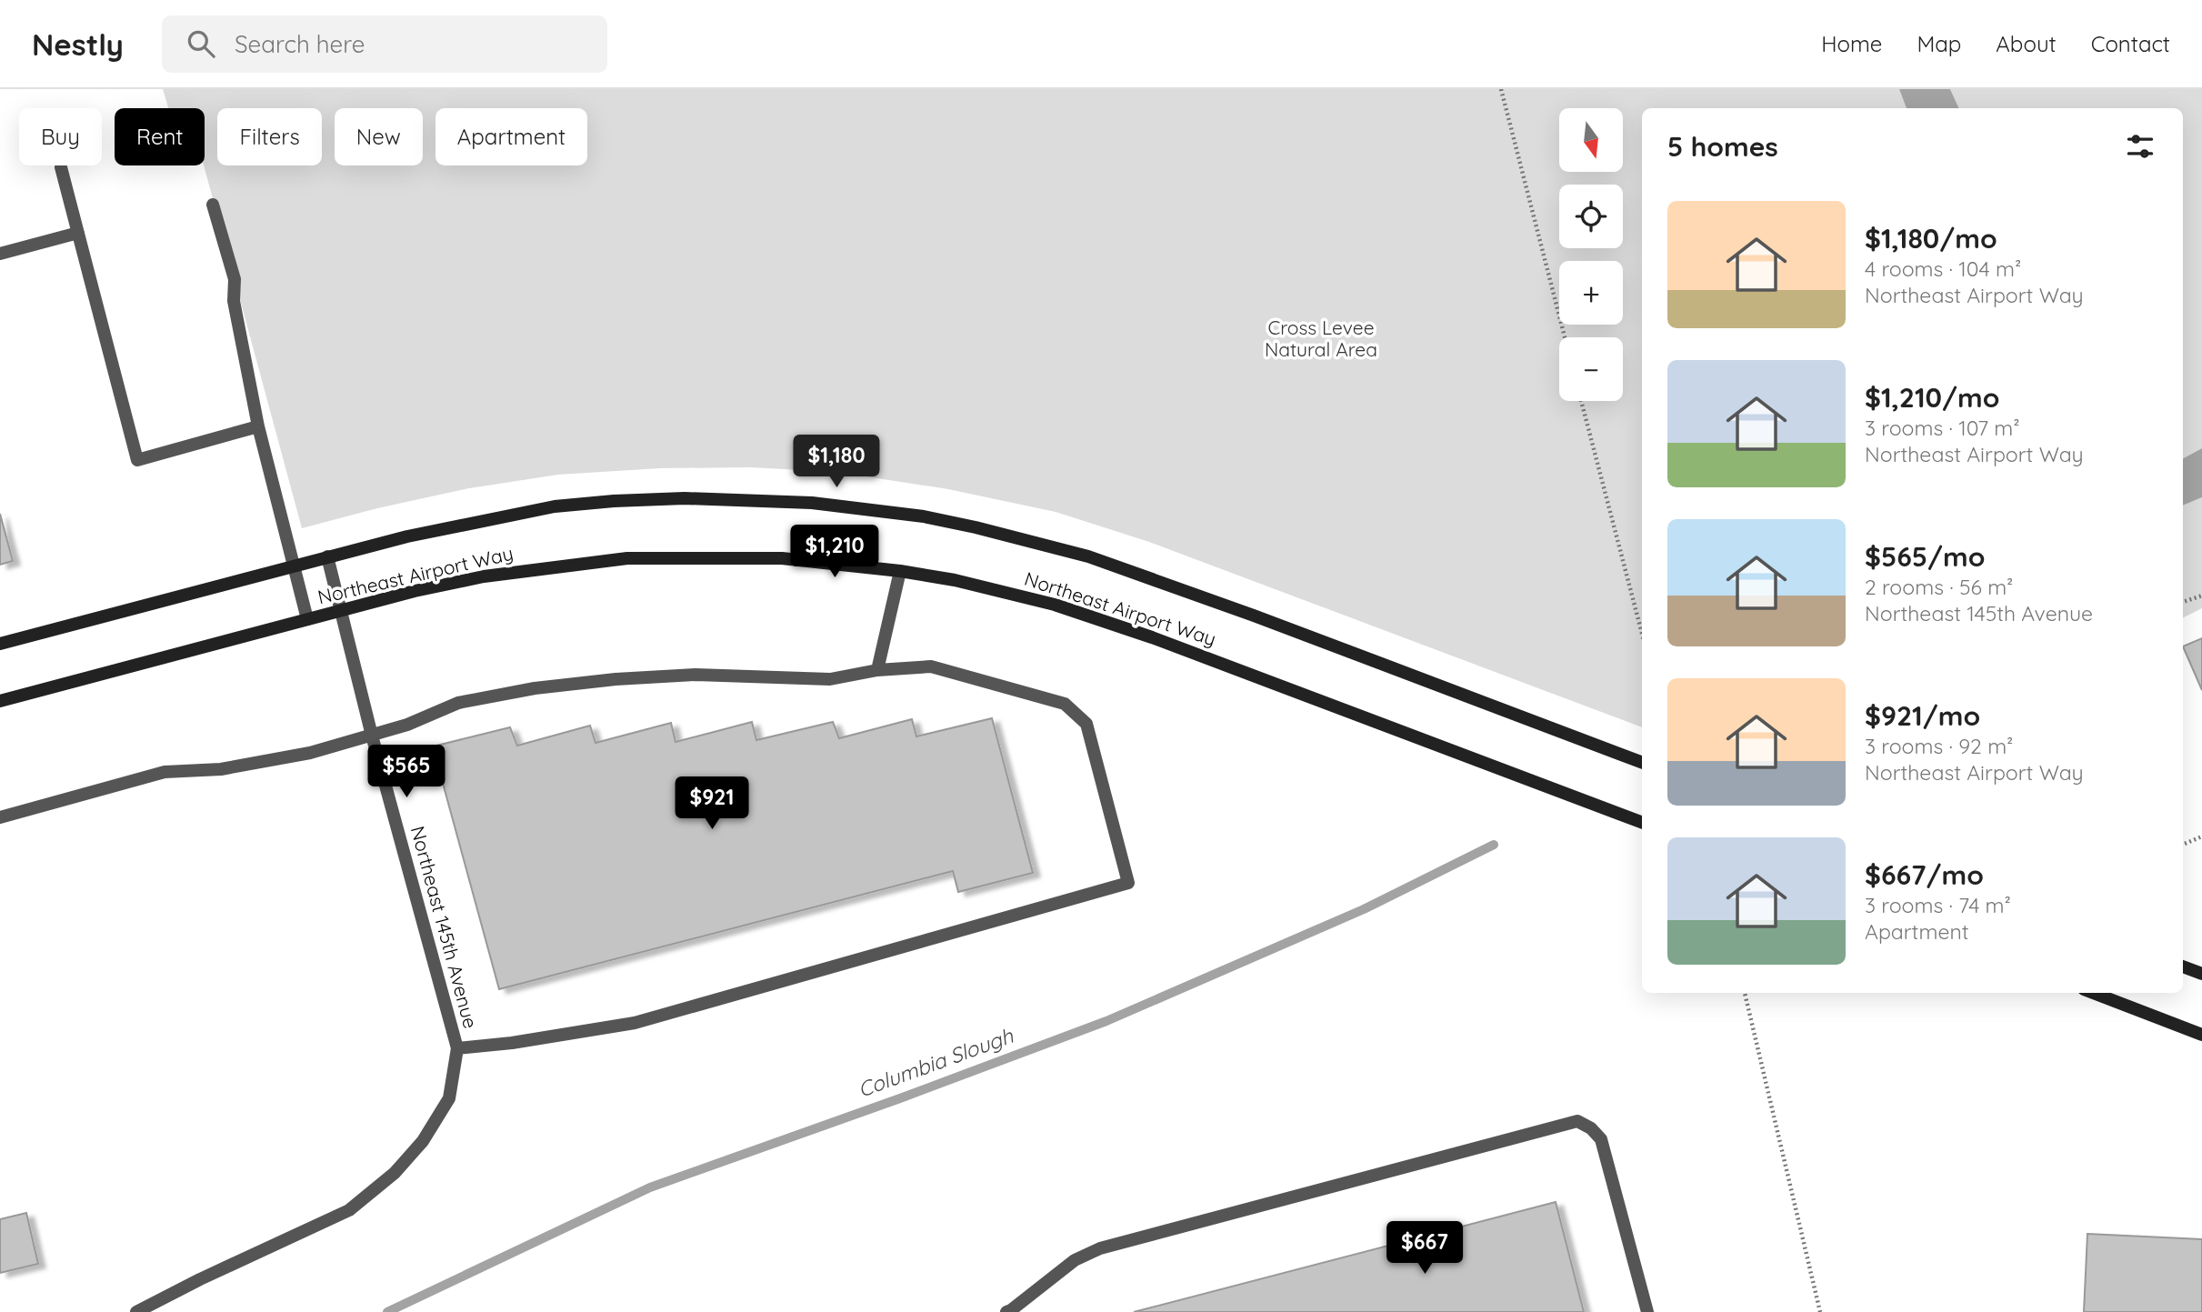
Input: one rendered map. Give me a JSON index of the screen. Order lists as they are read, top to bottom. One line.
{"streets":{"main road":["Northeast Airport Way"],"street":["Northeast 145th Avenue"]},"crossings":[["Northeast Airport Way","Northeast 145th Avenue"]],"water":["Columbia Slough"],"parks":["Cross Levee Natural Area"],"north":"bottom","page":{"header":"Nestly","search":"Search here","nav":["Home","Map","About","Contact"],"map_buttons":["+","−"],"chip":["Buy","Rent","Filters","New","Apartment"],"heading":"5 homes","list":[{"name":"$1,180/mo","note":"4 rooms · 104 m² · Northeast Airport Way"},{"name":"$1,210/mo","note":"3 rooms · 107 m² · Northeast Airport Way"},{"name":"$565/mo","note":"2 rooms · 56 m² · Northeast 145th Avenue"},{"name":"$921/mo","note":"3 rooms · 92 m² · Northeast Airport Way"},{"name":"$667/mo","note":"3 rooms · 74 m² · Apartment"}],"price":["$1,180","$1,210","$565","$921","$667"]}}
